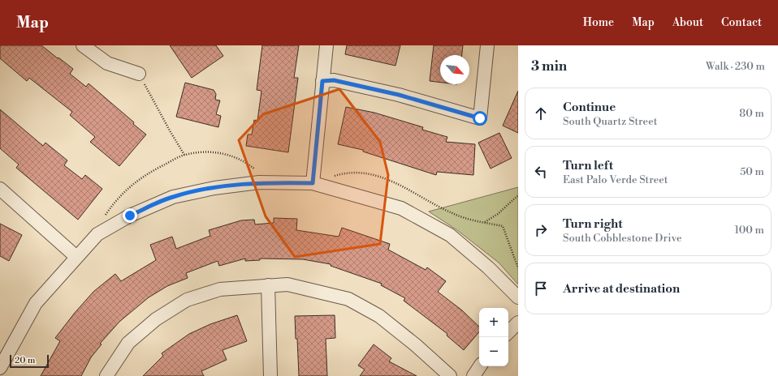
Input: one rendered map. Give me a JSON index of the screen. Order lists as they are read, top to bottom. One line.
{"scale_bar":"20 m","north":"bottom right","page":{"header":"Map","nav":["Home","Map","About","Contact"],"heading":["3 min","Walk · 230 m"],"list":[["Continue","South Quartz Street","80 m"],["Turn left","East Palo Verde Street","50 m"],["Turn right","South Cobblestone Drive","100 m"],"Arrive at destination"],"map_buttons":["+","−"],"scale":"20 m"}}
